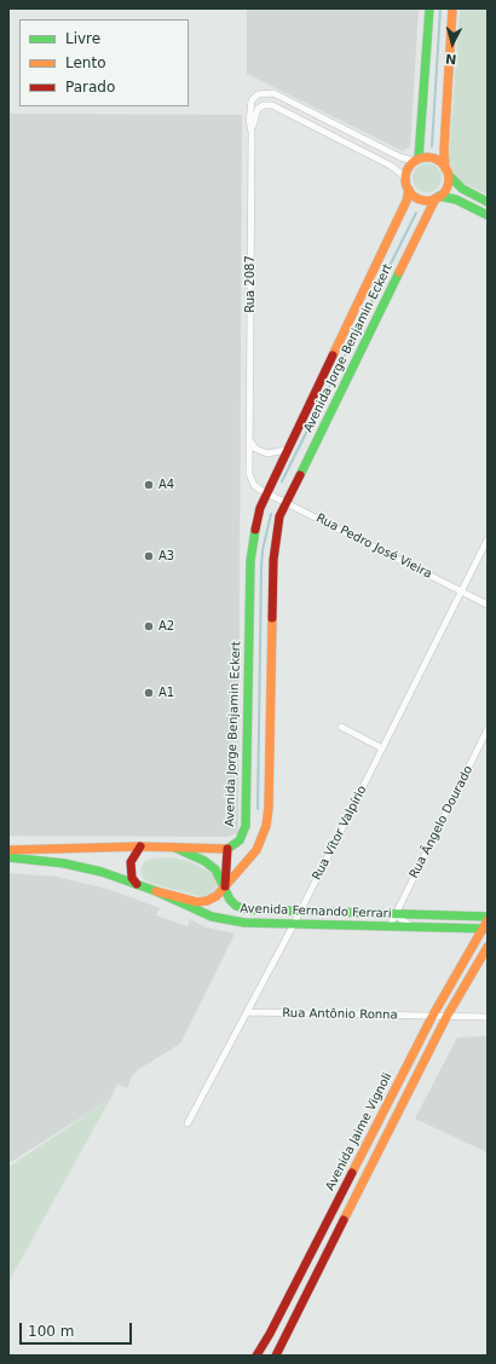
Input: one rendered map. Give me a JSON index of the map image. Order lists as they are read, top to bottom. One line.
{"streets":{"street":["Rua 2087","Avenida Jorge Benjamin Eckert","Rua Pedro José Vieira","Rua Ângelo Dourado","Rua Vítor Valpírio","Avenida Fernando Ferrari","Rua Antônio Ronna","Avenida Jaime Vignoli"]},"crossings":[["Rua 2087","Avenida Jorge Benjamin Eckert"],["Rua 2087","Rua Pedro José Vieira"],["Avenida Jorge Benjamin Eckert","Rua Pedro José Vieira"],["Avenida Jorge Benjamin Eckert","Avenida Fernando Ferrari"],["Rua Pedro José Vieira","Rua Vítor Valpírio"],["Rua Ângelo Dourado","Avenida Fernando Ferrari"],["Rua Vítor Valpírio","Avenida Fernando Ferrari"],["Rua Vítor Valpírio","Rua Antônio Ronna"],["Avenida Fernando Ferrari","Avenida Jaime Vignoli"],["Rua Antônio Ronna","Avenida Jaime Vignoli"]],"places":["A4","A3","A2","A1"],"legend":["Livre","Lento","Parado"],"scale_bar":"100 m","north":"bottom"}
